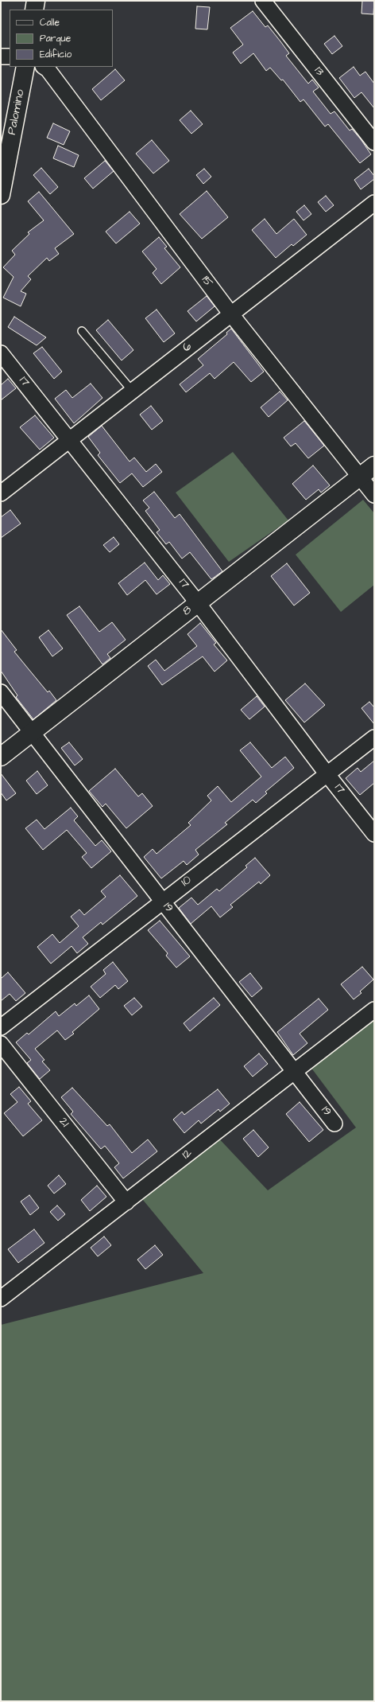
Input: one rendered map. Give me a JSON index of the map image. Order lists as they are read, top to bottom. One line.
{"streets":{"street":["13","Palomino","15","6","17","8","10","19","21","12"]},"crossings":[["15","6"],["15","8"],["6","17"],["17","8"],["17","10"],["8","19"],["10","19"],["19","12"],["21","12"]],"legend":["Calle","Parque","Edificio"]}
